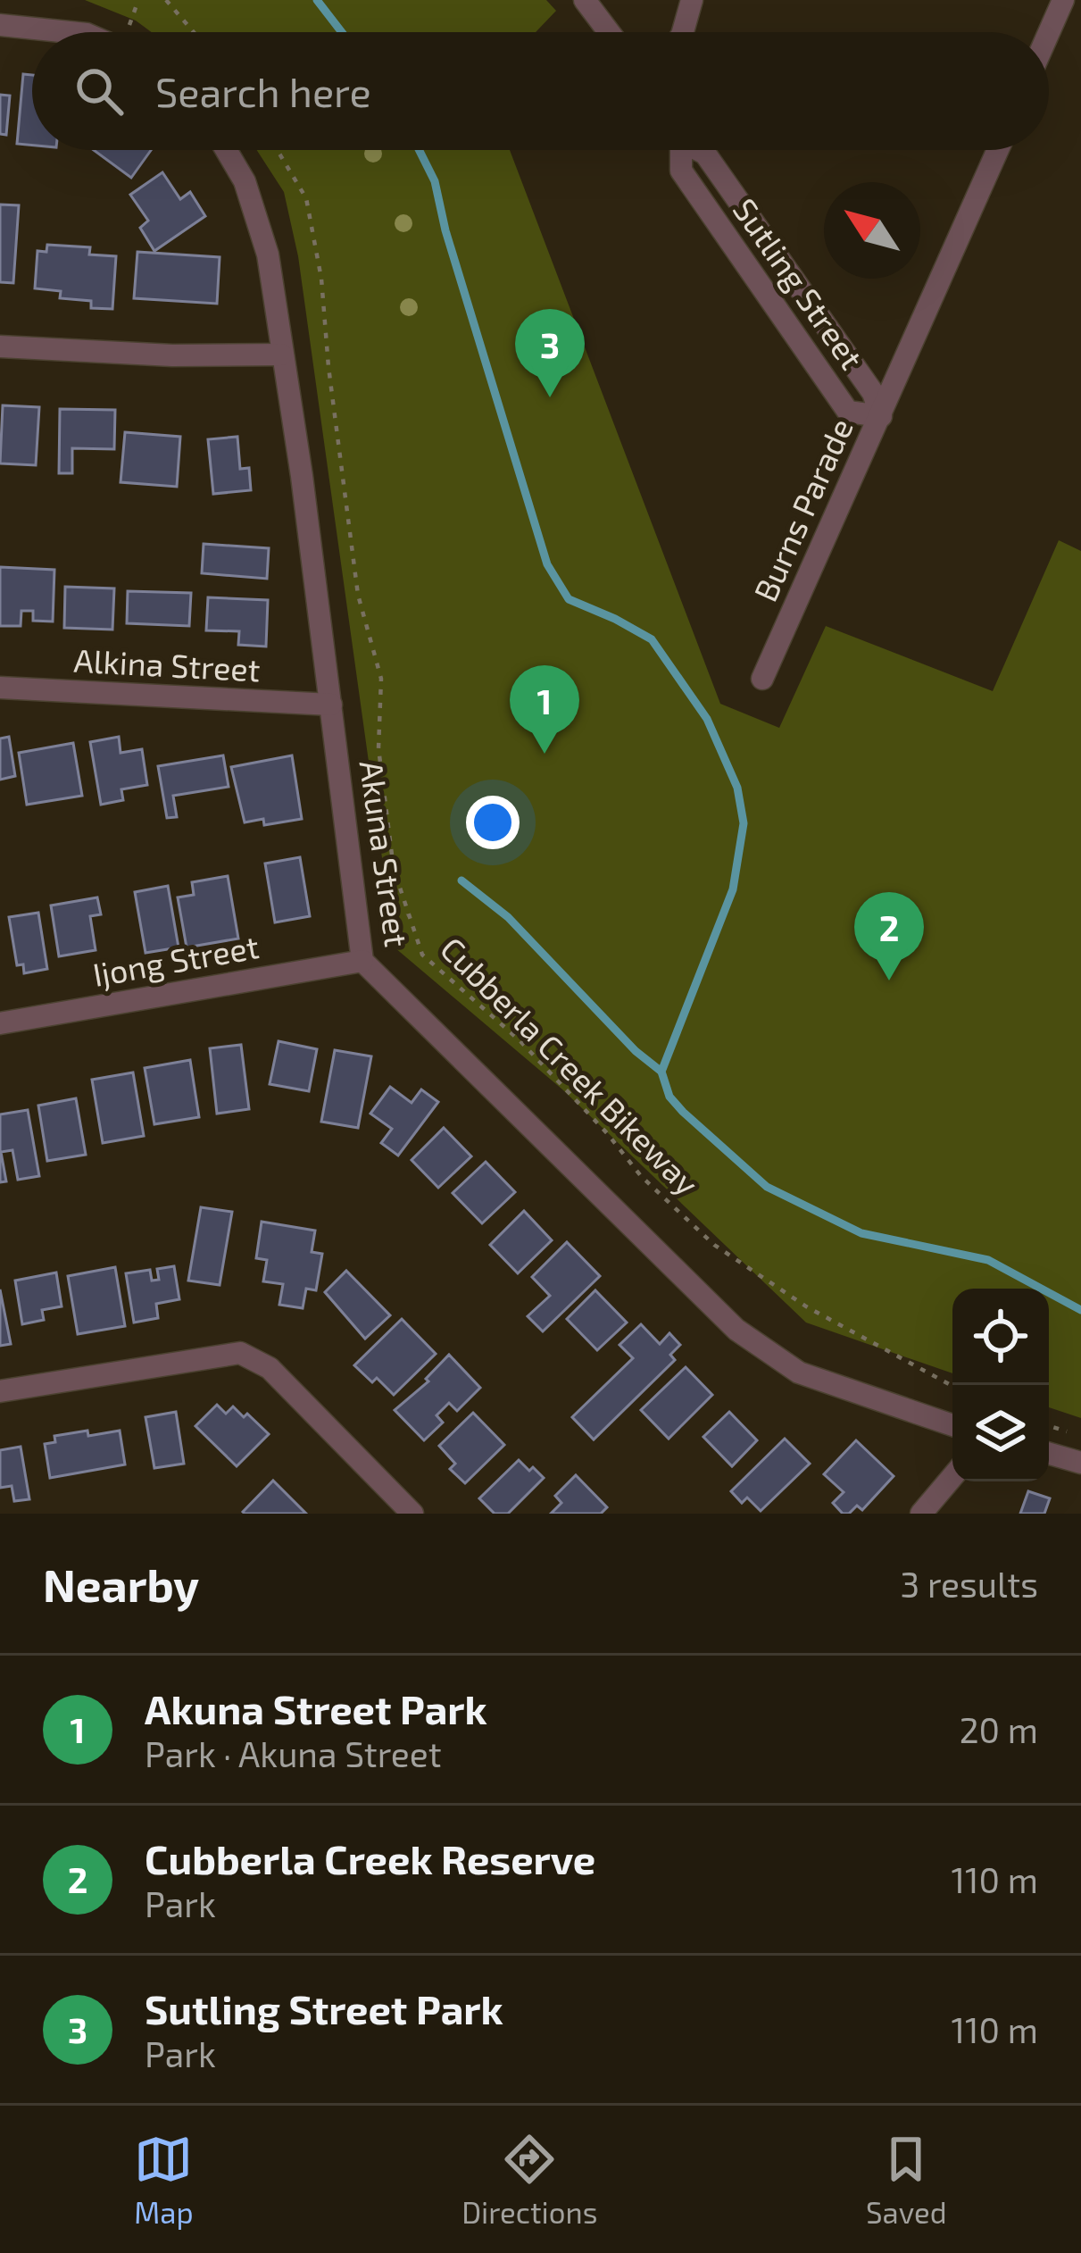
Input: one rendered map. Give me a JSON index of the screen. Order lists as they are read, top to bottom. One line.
{"streets":{"street":["Sutling Street","Burns Parade","Alkina Street","Akuna Street","Ijong Street"],"path":["Cubberla Creek Bikeway"]},"crossings":[["Sutling Street","Burns Parade"],["Alkina Street","Akuna Street"],["Akuna Street","Ijong Street"]],"north":"top left","page":{"search":"Search here","pins":["3","1","2"],"heading":["Nearby","3 results"],"list":[{"mark":"1","name":"Akuna Street Park","note":"Park · Akuna Street","value":"20 m"},{"mark":"2","name":"Cubberla Creek Reserve","note":"Park","value":"110 m"},{"mark":"3","name":"Sutling Street Park","note":"Park","value":"110 m"}],"nav":["Map","Directions","Saved"]}}
